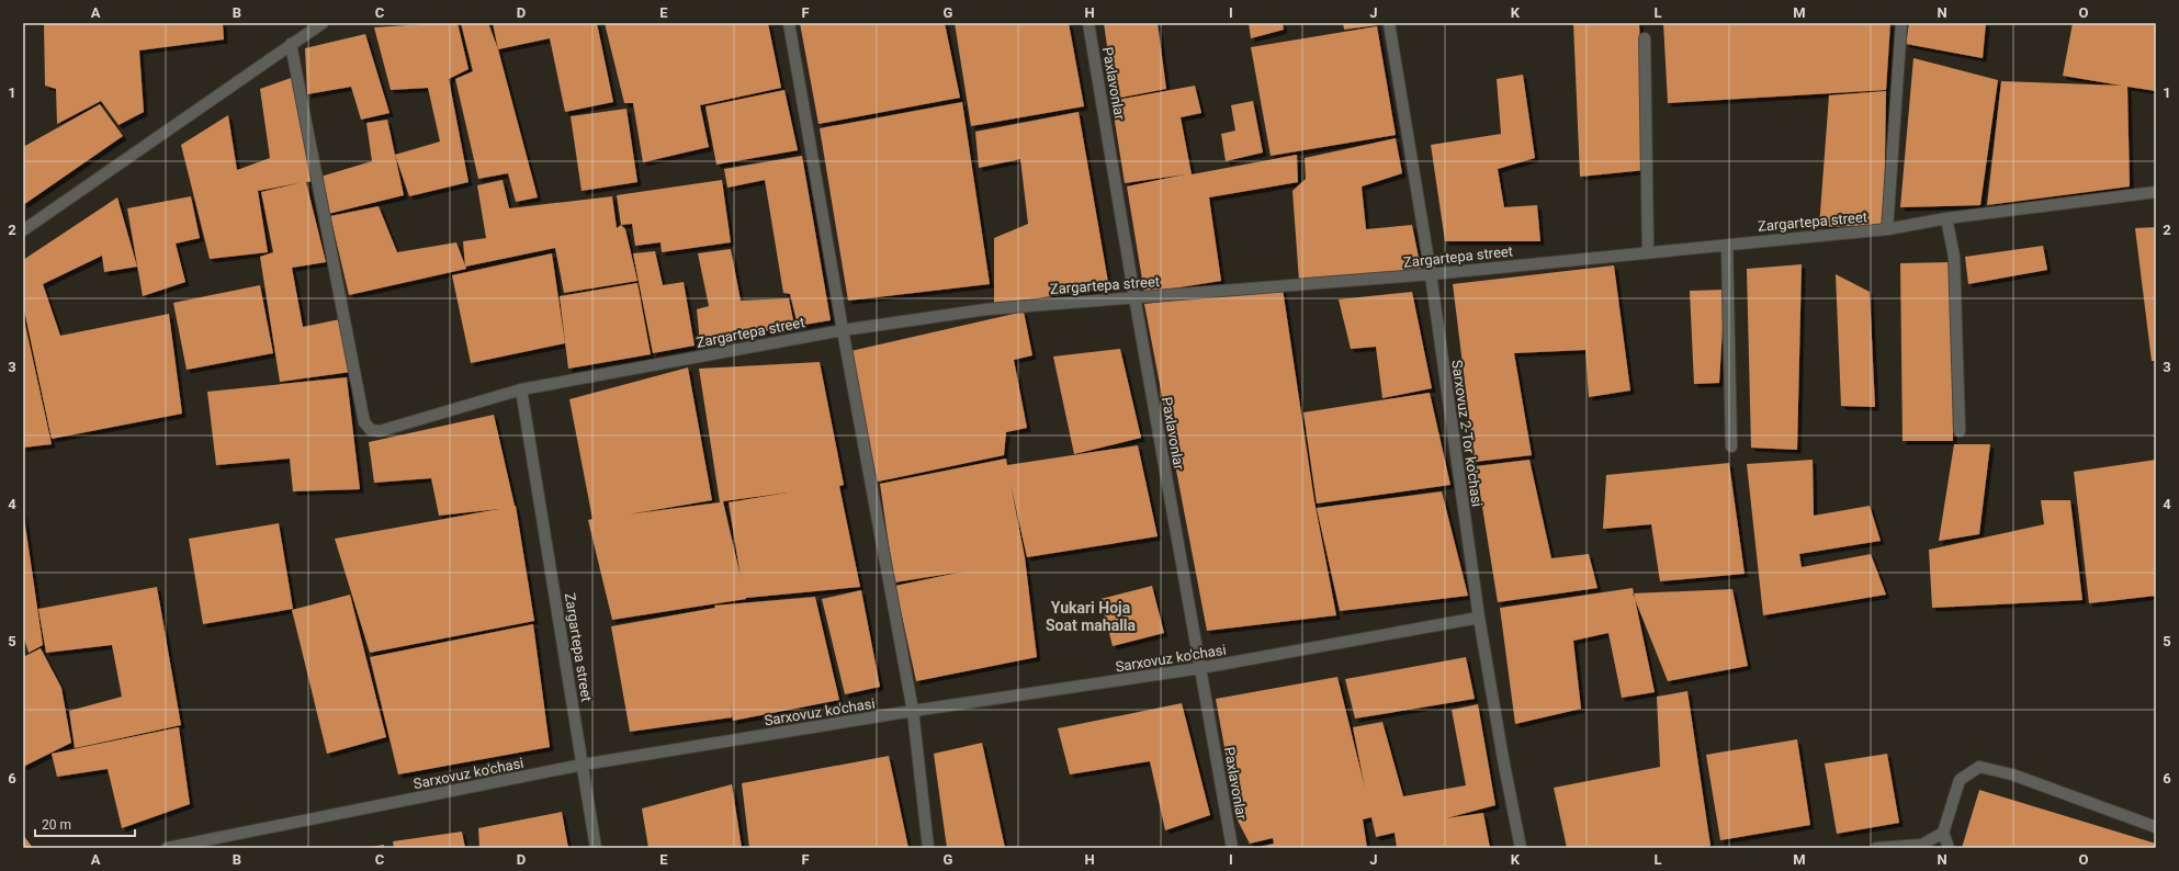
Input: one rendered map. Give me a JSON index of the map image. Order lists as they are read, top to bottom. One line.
{"streets":{"street":["Paxlavonlar","Zargartepa street","Sarxovuz 2-Tor ko'chasi","Sarxovuz ko'chasi"]},"crossings":[["Paxlavonlar","Zargartepa street"],["Paxlavonlar","Sarxovuz ko'chasi"],["Zargartepa street","Sarxovuz 2-Tor ko'chasi"],["Zargartepa street","Sarxovuz ko'chasi"],["Sarxovuz 2-Tor ko'chasi","Sarxovuz ko'chasi"]],"districts":["Yukari Hoja Soat mahalla"],"scale_bar":"20 m","grid":{"columns":["A","B","C","D","E","F","G","H","I","J","K","L","M","N","O"],"rows":["1","2","3","4","5","6"]}}
